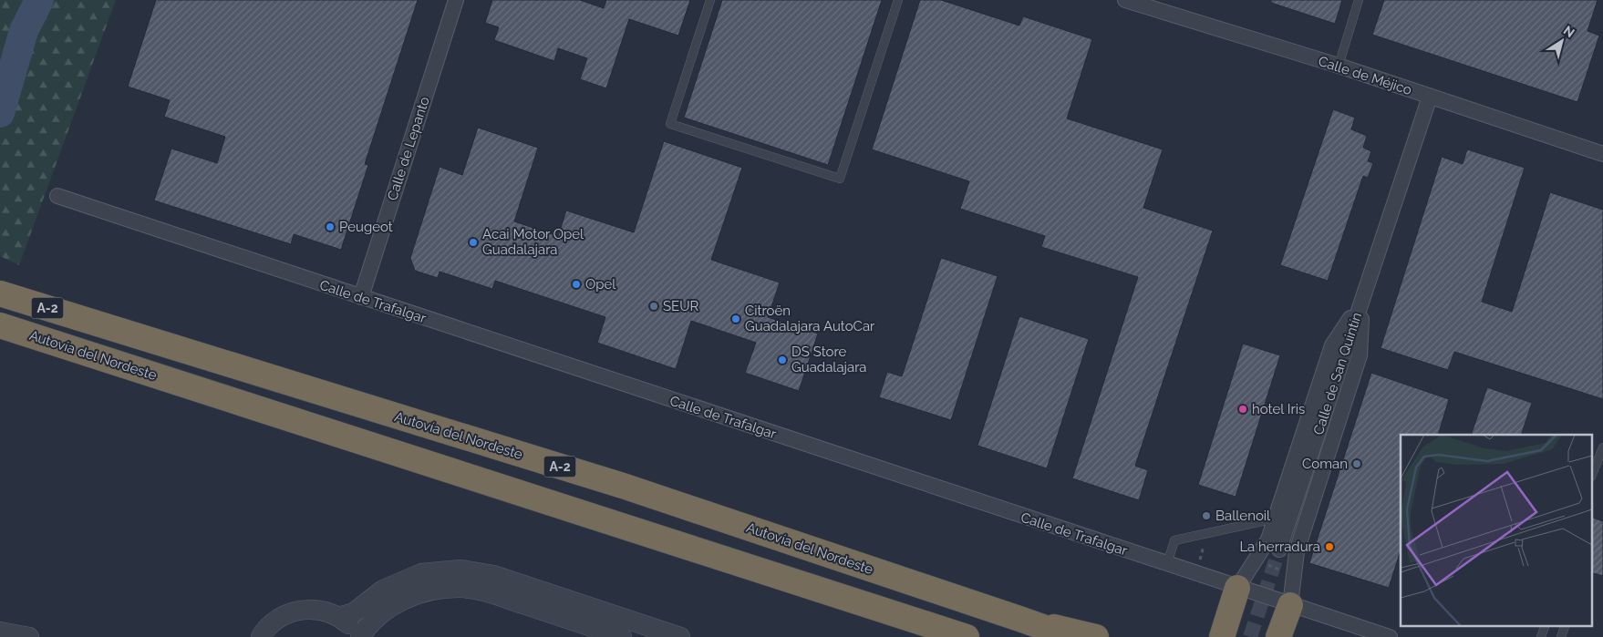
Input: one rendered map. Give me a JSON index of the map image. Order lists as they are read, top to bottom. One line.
{"streets":{"highway":["A-2","Autovía del Nordeste"],"street":["Calle de Méjico","Calle de Lepanto","Calle de Trafalgar","Calle de San Quintín"]},"crossings":[["Calle de Méjico","Calle de San Quintín"],["Calle de Lepanto","Calle de Trafalgar"],["Calle de Trafalgar","Calle de San Quintín"]],"places":["Peugeot","Acai Motor Opel Guadalajara","Opel","SEUR","Citroën Guadalajara AutoCar","DS Store Guadalajara","hotel Iris","Coman","Ballenoil","La herradura"],"north":"top right"}
